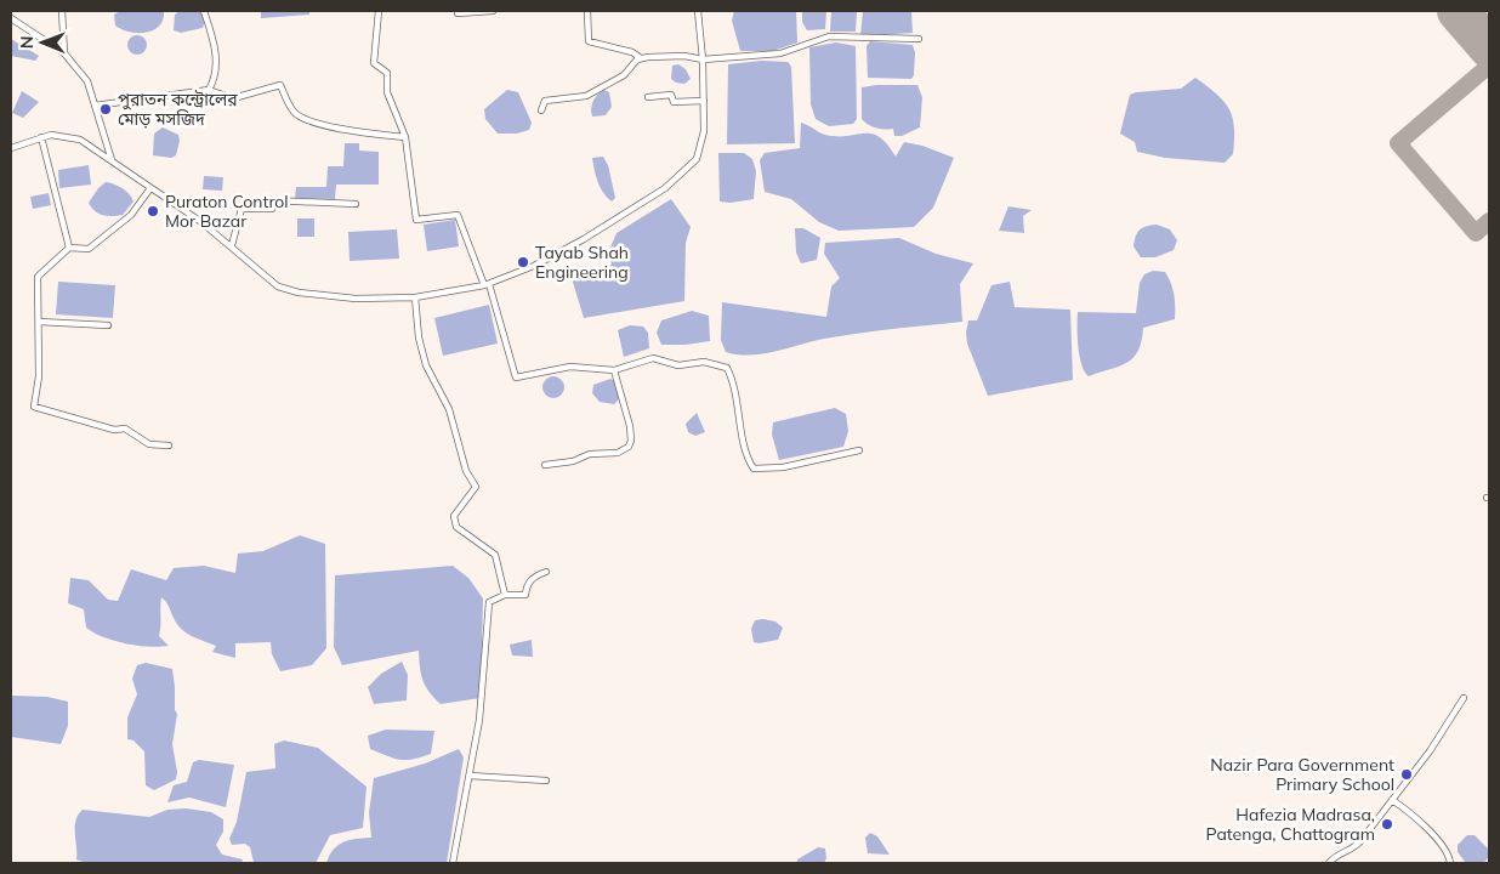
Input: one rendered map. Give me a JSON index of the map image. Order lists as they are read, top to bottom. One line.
{"places":["পুরাতন কন্ট্রোলের মোড় মসজিদ","Puraton Control Mor Bazar","Tayab Shah Engineering","Nazir Para Government Primary School","Hafezia Madrasa, Patenga, Chattogram"],"north":"left"}
